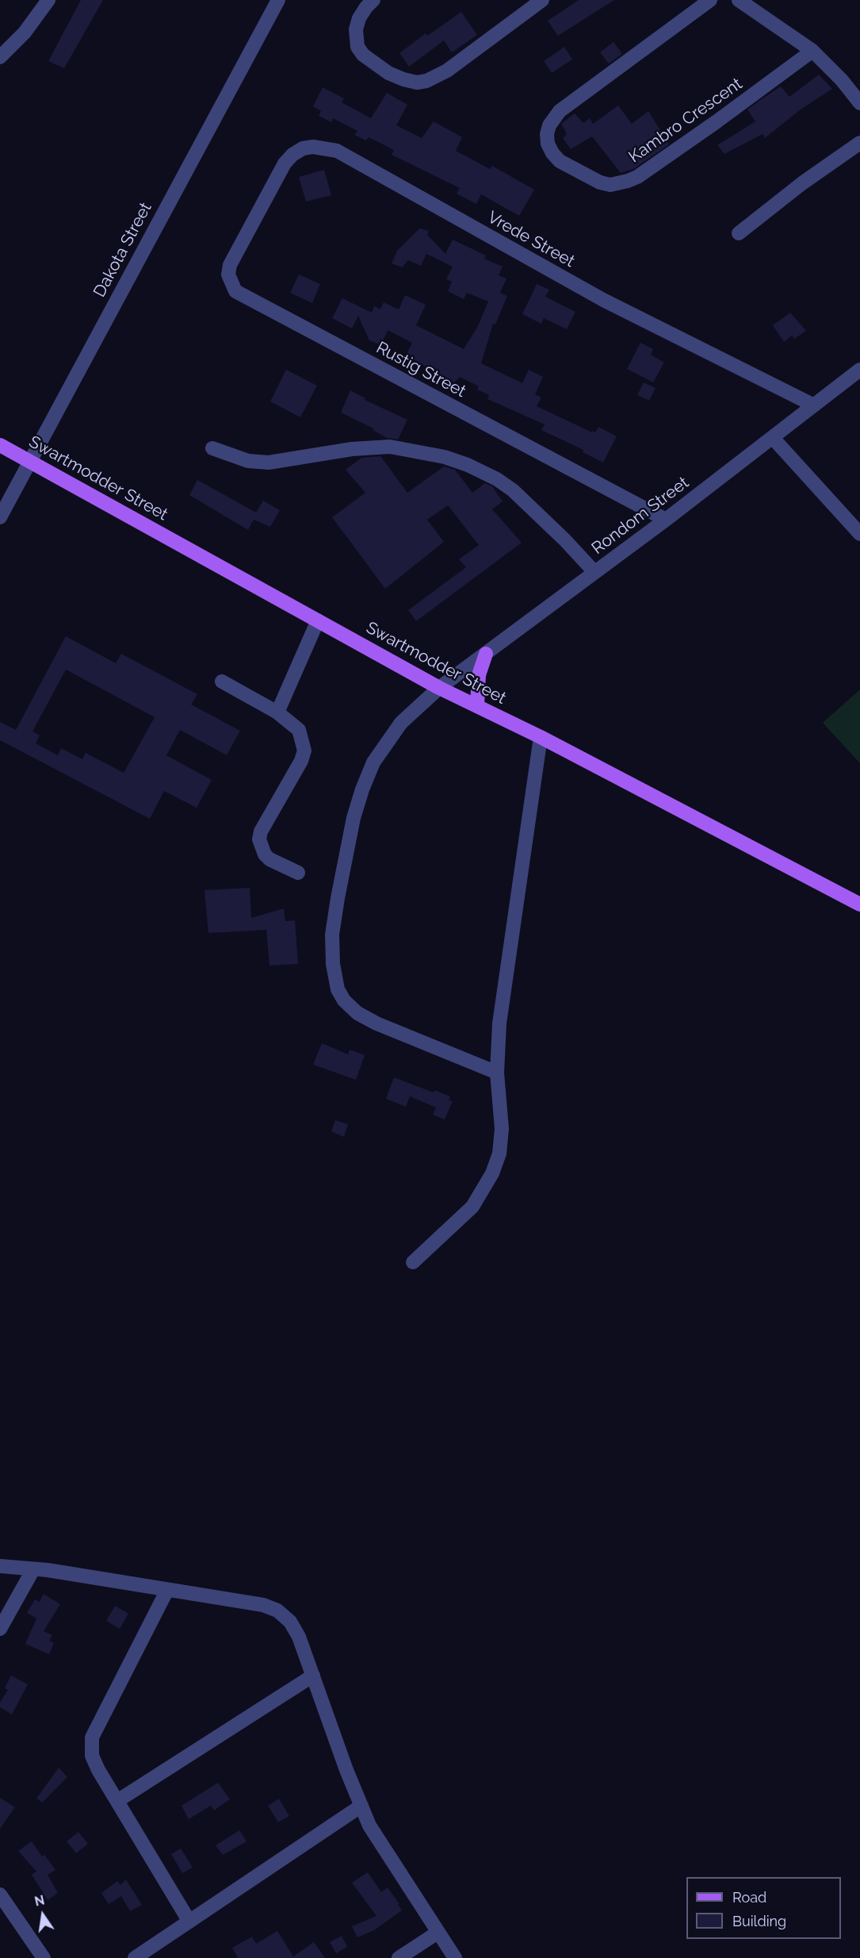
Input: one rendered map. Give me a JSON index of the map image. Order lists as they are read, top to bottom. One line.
{"streets":{"main road":["Swartmodder Street"],"street":["Kambro Crescent","Vrede Street","Dakota Street","Rustig Street","Rondom Street"]},"crossings":[["Vrede Street","Rustig Street"],["Vrede Street","Rondom Street"],["Dakota Street","Swartmodder Street"],["Rustig Street","Rondom Street"],["Swartmodder Street","Rondom Street"]],"legend":["Road","Building"],"north":"top"}
